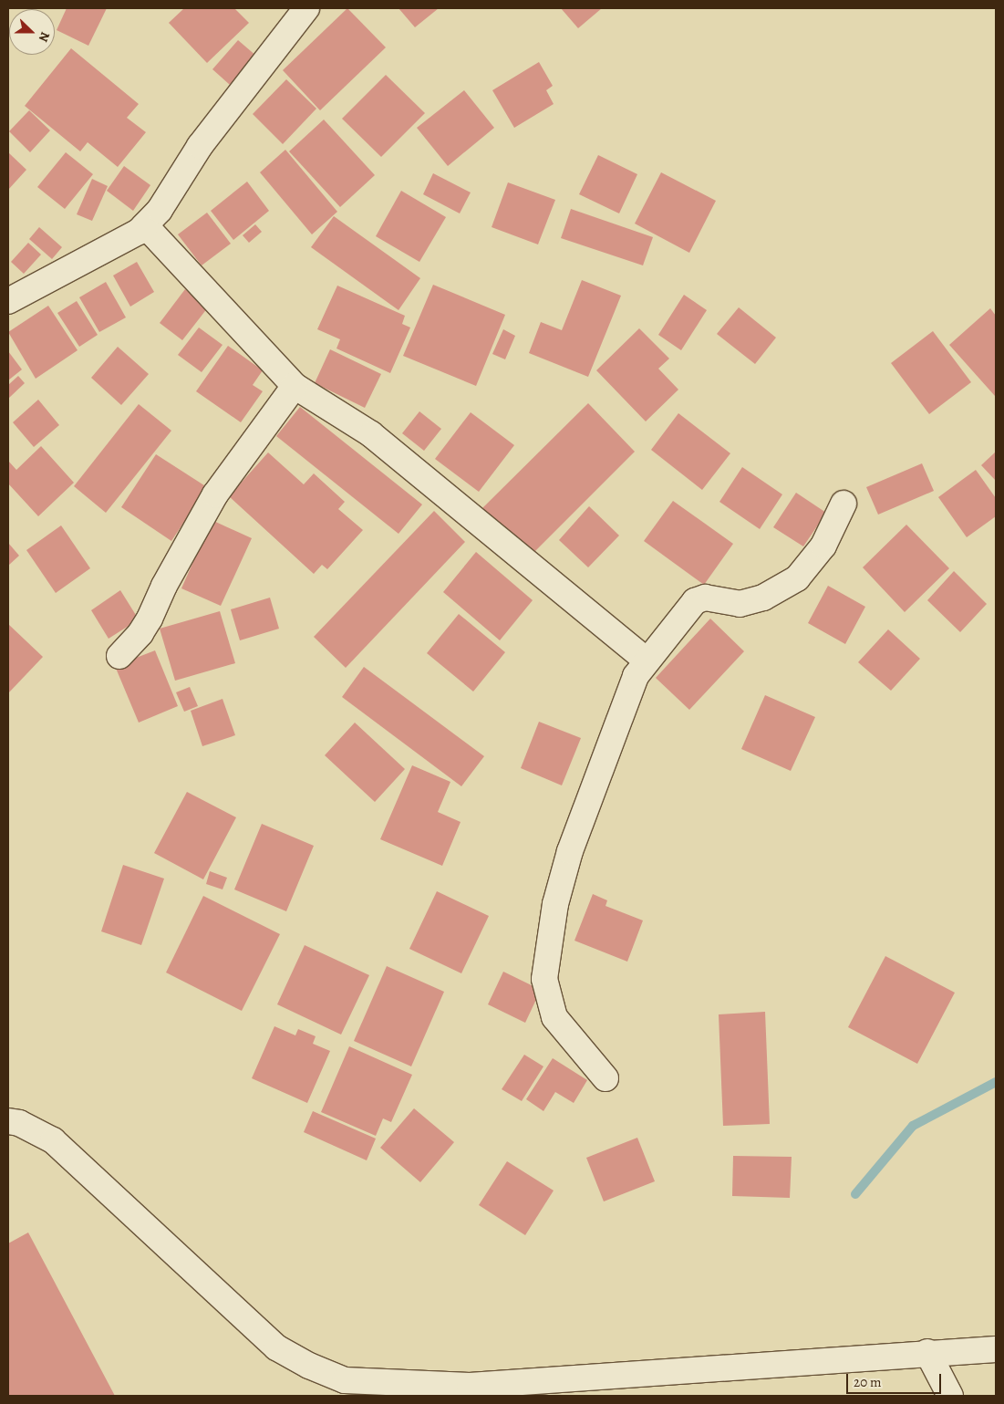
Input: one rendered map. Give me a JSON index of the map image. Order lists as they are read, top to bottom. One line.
{"scale_bar":"20 m","north":"right"}
